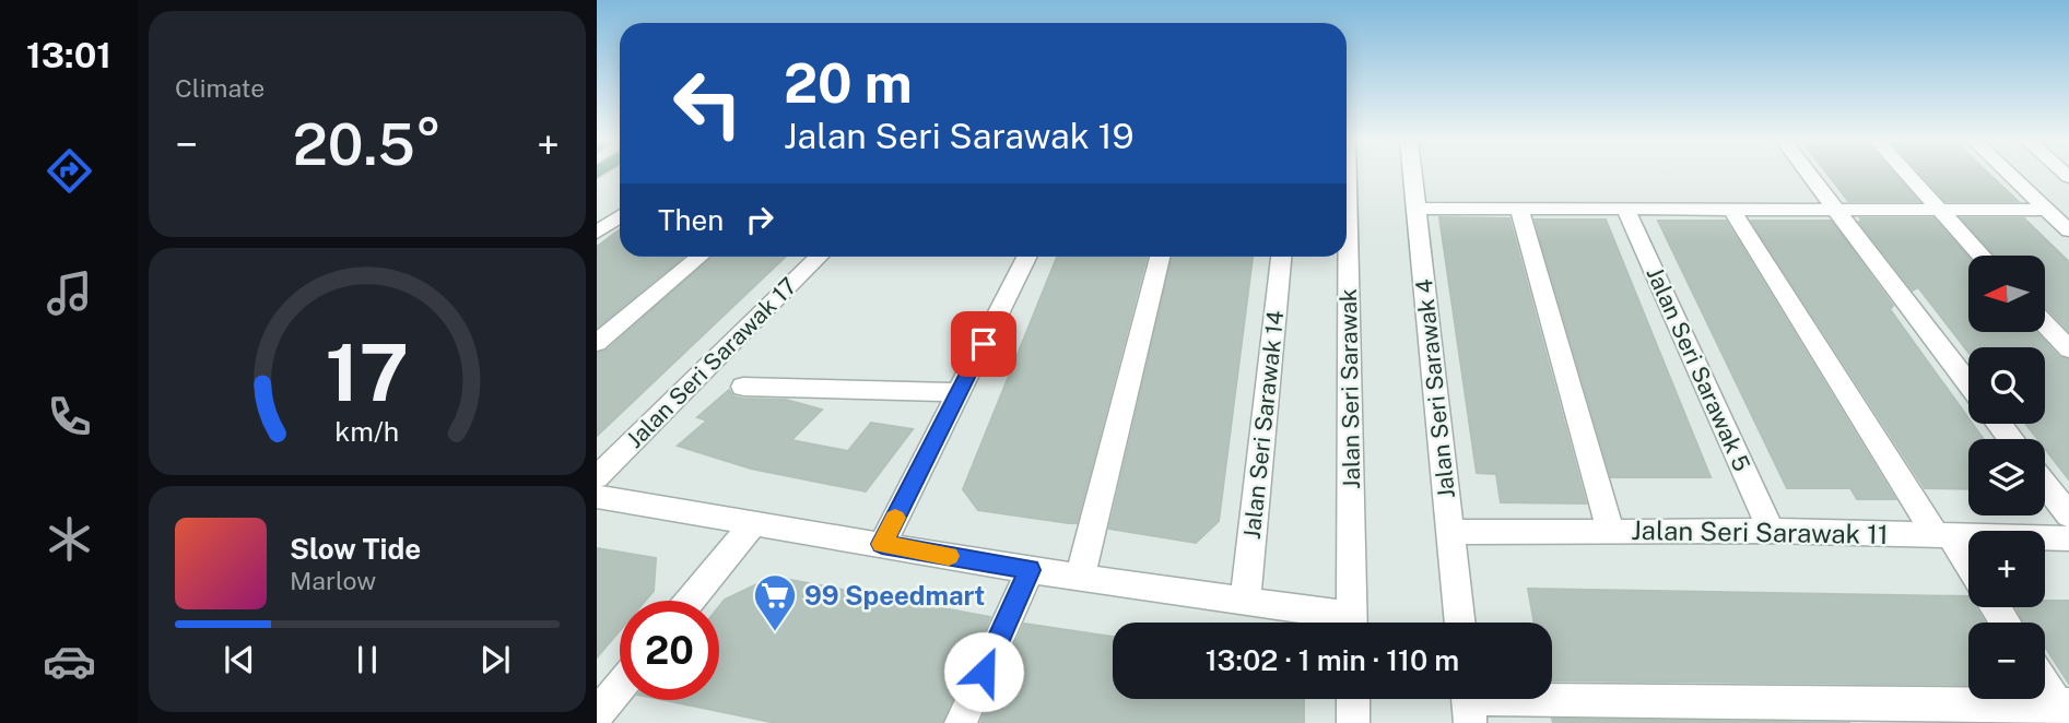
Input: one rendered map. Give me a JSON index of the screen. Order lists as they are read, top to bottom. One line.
{"streets":{"street":["Jalan Seri Sarawak 17","Jalan Seri Sarawak 5","Jalan Seri Sarawak","Jalan Seri Sarawak 4","Jalan Seri Sarawak 14","Jalan Seri Sarawak 11"]},"crossings":[["Jalan Seri Sarawak 5","Jalan Seri Sarawak 11"],["Jalan Seri Sarawak 4","Jalan Seri Sarawak 11"]],"places":{"supermarket":["99 Speedmart"]},"north":"left","page":{"tabs":"13:01","tile":"Climate","turn":["20 m","Jalan Seri Sarawak 19"],"heat":["−","20.5°","+"],"then":"Then","map_buttons":["+","−"],"song":["Slow Tide","Marlow"],"limit":"20","trip":"13:02 · 1 min · 110 m","gauge":["17","km/h"]}}
